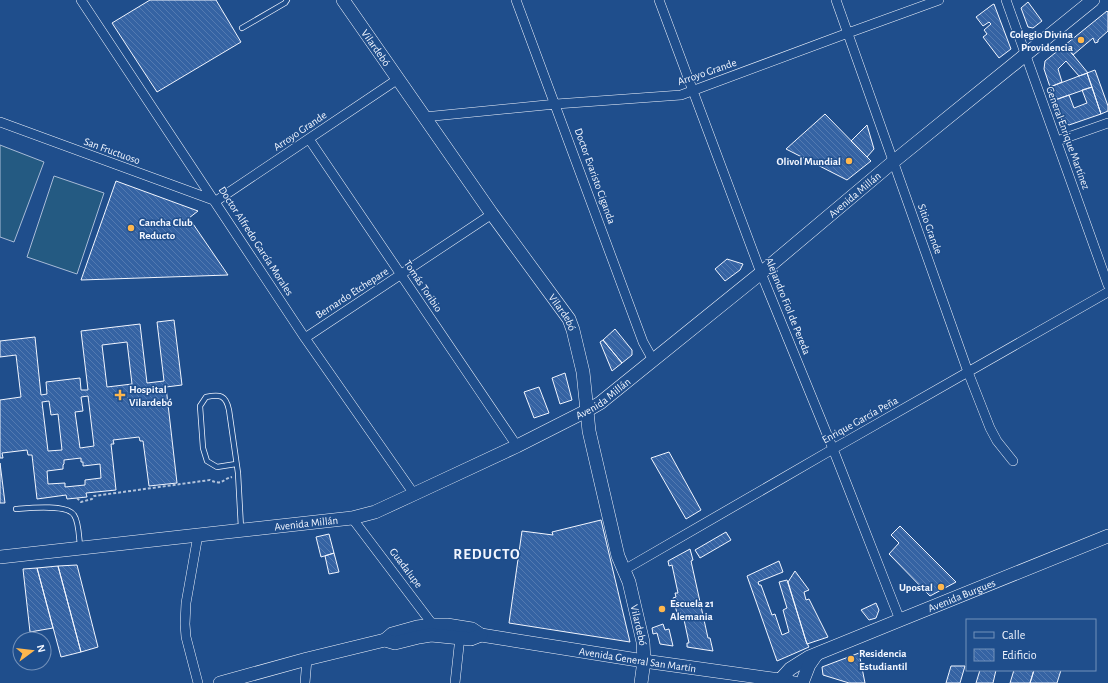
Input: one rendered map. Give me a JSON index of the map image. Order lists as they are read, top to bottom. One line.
{"streets":{"main road":["Vilardebó","Avenida Millán","Avenida Burgues","Avenida General San Martín"],"street":["Arroyo Grande","General Enrique Martínez","San Fructuoso","Doctor Evaristo Ciganda","Sitio Grande","Doctor Alfredo García Morales","Tomás Toribio","Bernardo Etchepare","Alejandro Fiol de Pereda","Enrique García Peña","Guadalupe"]},"crossings":[["Vilardebó","Arroyo Grande"],["Vilardebó","Avenida Millán"],["Vilardebó","Bernardo Etchepare"],["Vilardebó","Enrique García Peña"],["Vilardebó","Avenida General San Martín"],["Arroyo Grande","San Fructuoso"],["Arroyo Grande","Doctor Evaristo Ciganda"],["Arroyo Grande","Sitio Grande"],["Arroyo Grande","Doctor Alfredo García Morales"],["Arroyo Grande","Tomás Toribio"],["Arroyo Grande","Alejandro Fiol de Pereda"],["General Enrique Martínez","Avenida Millán"],["San Fructuoso","Doctor Alfredo García Morales"],["Doctor Evaristo Ciganda","Avenida Millán"],["Avenida Millán","Sitio Grande"],["Avenida Millán","Doctor Alfredo García Morales"],["Avenida Millán","Tomás Toribio"],["Avenida Millán","Alejandro Fiol de Pereda"],["Avenida Millán","Guadalupe"],["Sitio Grande","Enrique García Peña"],["Doctor Alfredo García Morales","Bernardo Etchepare"],["Tomás Toribio","Bernardo Etchepare"],["Alejandro Fiol de Pereda","Enrique García Peña"],["Alejandro Fiol de Pereda","Avenida Burgues"],["Guadalupe","Avenida General San Martín"],["Avenida Burgues","Avenida General San Martín"]],"districts":["REDUCTO"],"places":{"other":["Colegio Divina Providencia","Olivol Mundial","Cancha Club Reducto","Upostal","Escuela 21 Alemania","Residencia Estudiantil"],"health":["Hospital Vilardebó"]},"legend":["Calle","Edificio"],"north":"right"}
